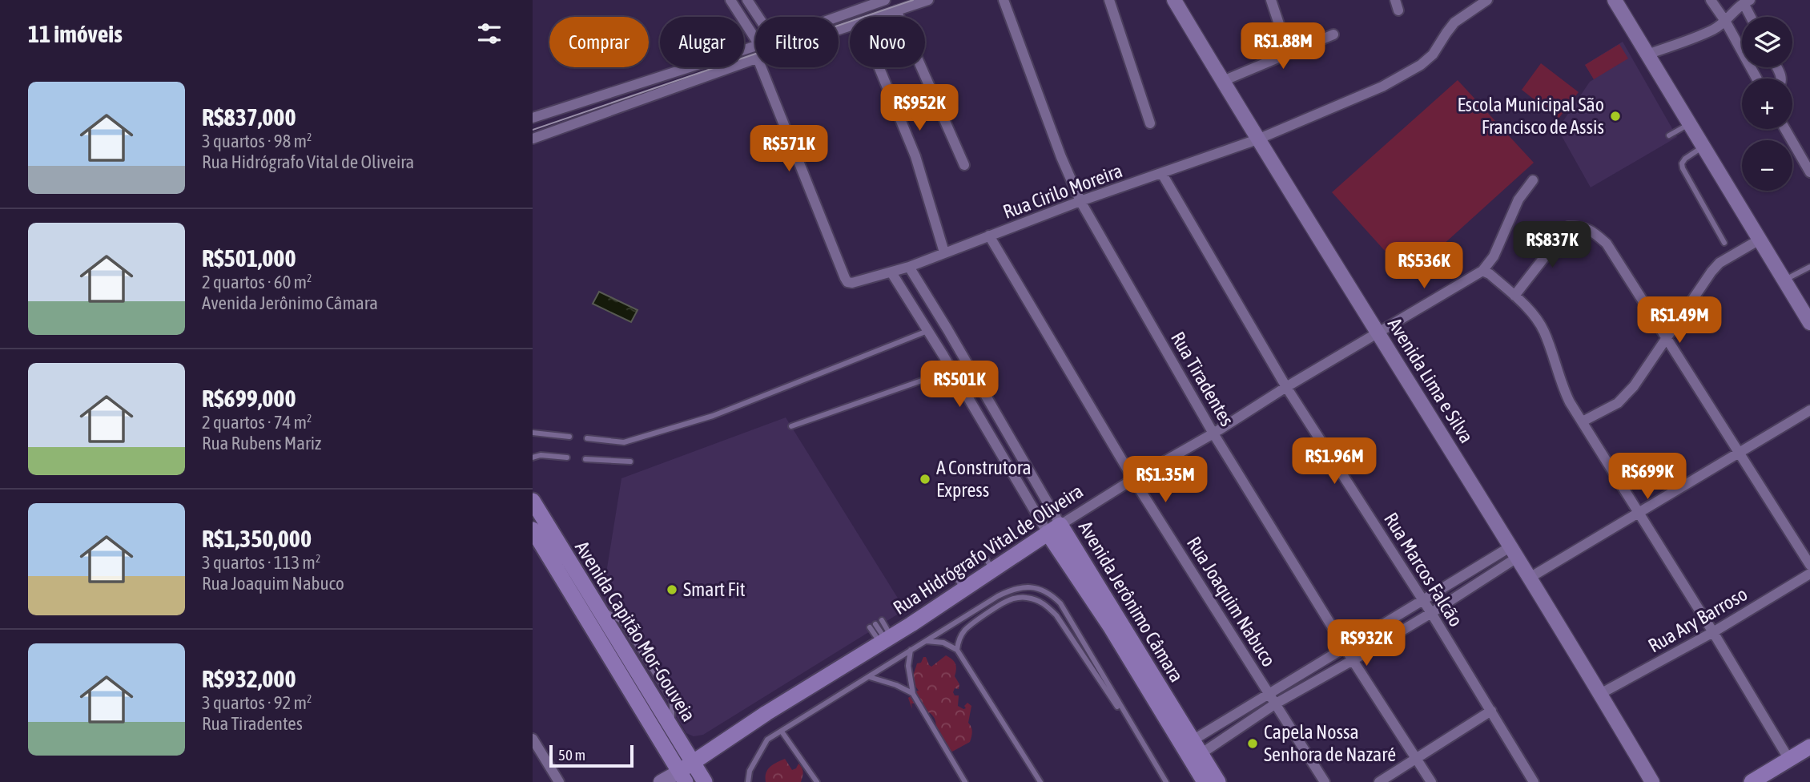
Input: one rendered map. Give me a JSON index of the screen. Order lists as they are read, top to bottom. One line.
{"streets":{"main road":["Avenida Lima e Silva","Rua Hidrógrafo Vital de Oliveira","Avenida Jerônimo Câmara","Avenida Capitão Mor-Gouveia"],"street":["Rua Cirilo Moreira","Rua Tiradentes","Rua Marcos Falcão","Rua Joaquim Nabuco","Rua Ary Barroso"]},"crossings":[["Rua Cirilo Moreira","Rua Tiradentes"],["Rua Cirilo Moreira","Avenida Lima e Silva"],["Rua Cirilo Moreira","Rua Marcos Falcão"],["Rua Cirilo Moreira","Avenida Jerônimo Câmara"],["Rua Cirilo Moreira","Rua Joaquim Nabuco"],["Rua Tiradentes","Rua Hidrógrafo Vital de Oliveira"],["Avenida Lima e Silva","Rua Hidrógrafo Vital de Oliveira"],["Avenida Lima e Silva","Rua Ary Barroso"],["Rua Hidrógrafo Vital de Oliveira","Rua Marcos Falcão"],["Rua Hidrógrafo Vital de Oliveira","Avenida Jerônimo Câmara"],["Rua Hidrógrafo Vital de Oliveira","Rua Joaquim Nabuco"],["Rua Hidrógrafo Vital de Oliveira","Avenida Capitão Mor-Gouveia"]],"places":["Escola Municipal São Francisco de Assis","A Construtora Express","Smart Fit","Capela Nossa Senhora de Nazaré"],"scale_bar":"50 m","page":{"heading":"11 imóveis","map_buttons":["+","−"],"chip":["Comprar","Alugar","Filtros","Novo"],"price":["R$1.88M","R$952K","R$571K","R$837K","R$536K","R$1.49M","R$501K","R$1.96M","R$699K","R$1.35M","R$932K"],"list":[{"name":"R$837,000","note":"3 quartos · 98 m² · Rua Hidrógrafo Vital de Oliveira"},{"name":"R$501,000","note":"2 quartos · 60 m² · Avenida Jerônimo Câmara"},{"name":"R$699,000","note":"2 quartos · 74 m² · Rua Rubens Mariz"},{"name":"R$1,350,000","note":"3 quartos · 113 m² · Rua Joaquim Nabuco"},{"name":"R$932,000","note":"3 quartos · 92 m² · Rua Tiradentes"}],"scale":"50 m"}}
